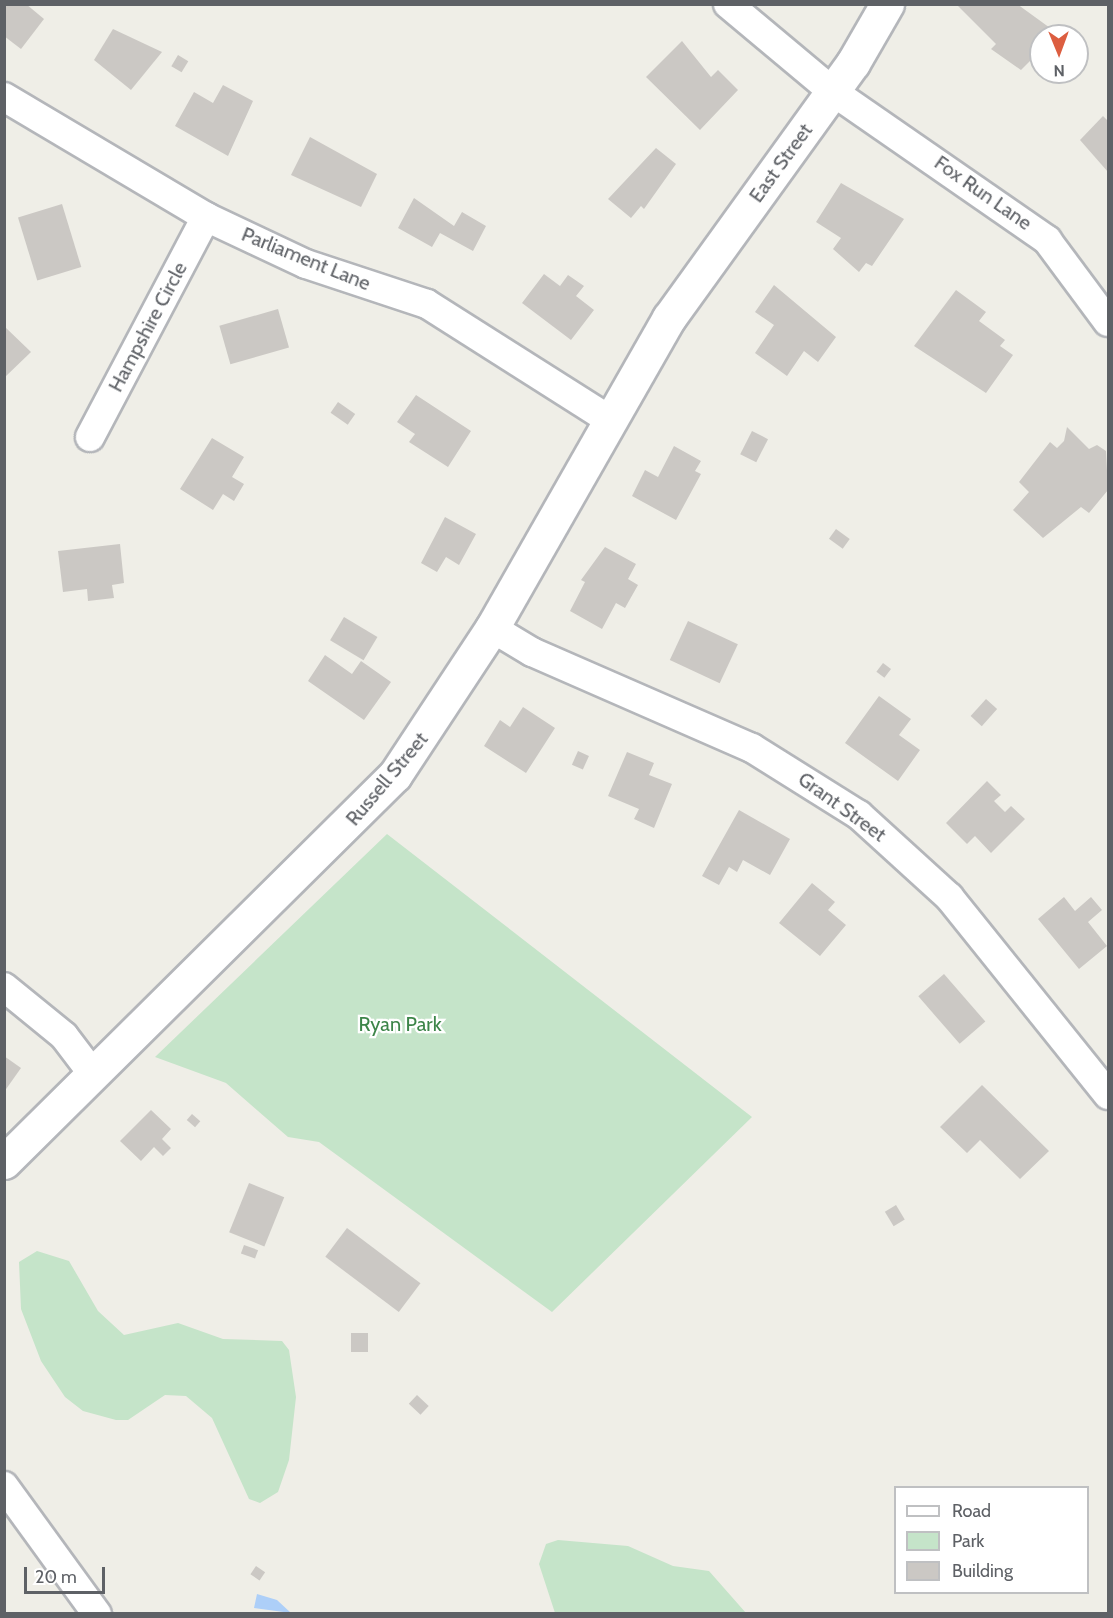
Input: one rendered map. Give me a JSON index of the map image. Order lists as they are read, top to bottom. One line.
{"streets":{"street":["East Street","Fox Run Lane","Parliament Lane","Hampshire Circle","Russell Street","Grant Street"]},"crossings":[["East Street","Fox Run Lane"],["East Street","Russell Street"],["Parliament Lane","Hampshire Circle"],["Parliament Lane","Russell Street"],["Russell Street","Grant Street"]],"parks":["Ryan Park"],"legend":["Road","Park","Building"],"scale_bar":"20 m","north":"bottom"}
